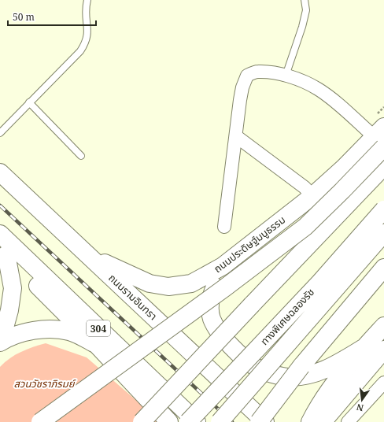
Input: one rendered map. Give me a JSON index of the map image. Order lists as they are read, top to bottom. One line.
{"streets":{"main road":["ถนนประดิษฐ์มนูธรรม","ถนนรามอินทรา","ทางพิเศษฉลองรัช","304"]},"crossings":[["ถนนประดิษฐ์มนูธรรม","ถนนรามอินทรา"]],"parks":["สวนวัชราภิรมย์"],"scale_bar":"50 m","north":"bottom"}
